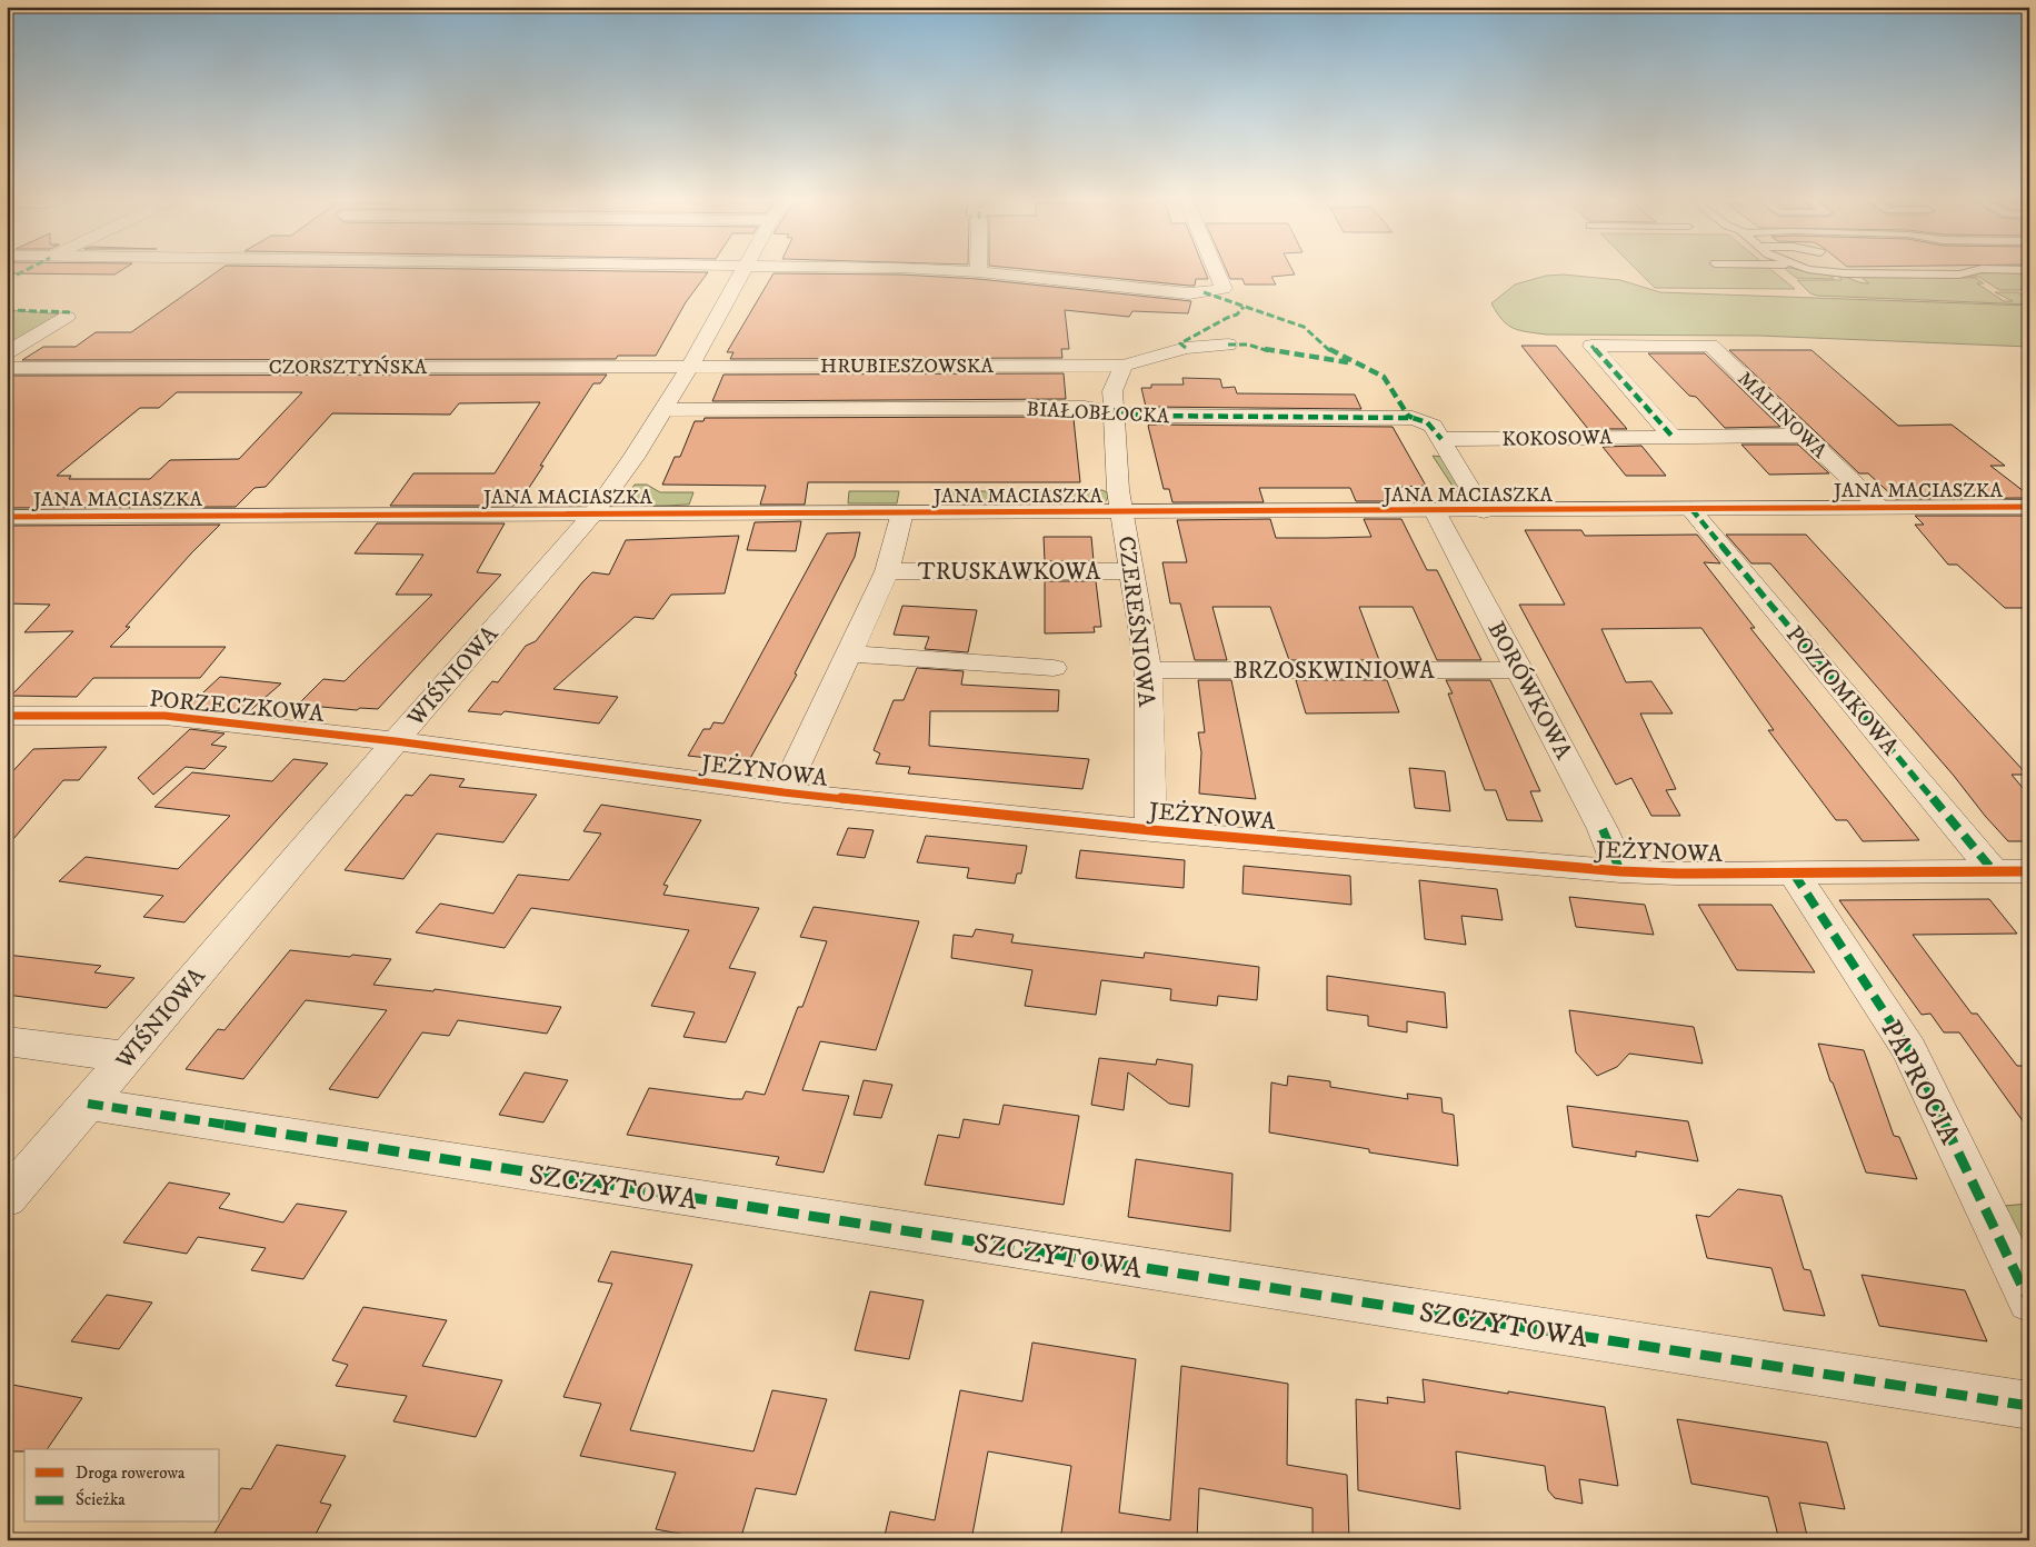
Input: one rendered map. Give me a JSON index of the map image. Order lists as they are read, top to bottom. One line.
{"streets":{"street":["HRUBIESZOWSKA","CZORSZTYŃSKA","BIAŁOBŁOCKA","MALINOWA","KOKOSOWA","JANA MACIASZKA","TRUSKAWKOWA","CZEREŚNIOWA","BRZOSKWINIOWA","WIŚNIOWA","BORÓWKOWA","POZIOMKOWA","PORZECZKOWA","JEŻYNOWA","PAPROCIA","SZCZYTOWA"]},"crossings":[["HRUBIESZOWSKA","CZORSZTYŃSKA"],["HRUBIESZOWSKA","CZEREŚNIOWA"],["HRUBIESZOWSKA","WIŚNIOWA"],["CZORSZTYŃSKA","WIŚNIOWA"],["BIAŁOBŁOCKA","KOKOSOWA"],["BIAŁOBŁOCKA","JANA MACIASZKA"],["BIAŁOBŁOCKA","CZEREŚNIOWA"],["BIAŁOBŁOCKA","WIŚNIOWA"],["MALINOWA","KOKOSOWA"],["MALINOWA","JANA MACIASZKA"],["JANA MACIASZKA","TRUSKAWKOWA"],["JANA MACIASZKA","CZEREŚNIOWA"],["JANA MACIASZKA","WIŚNIOWA"],["JANA MACIASZKA","BORÓWKOWA"],["JANA MACIASZKA","POZIOMKOWA"],["TRUSKAWKOWA","CZEREŚNIOWA"],["TRUSKAWKOWA","JEŻYNOWA"],["CZEREŚNIOWA","BRZOSKWINIOWA"],["CZEREŚNIOWA","JEŻYNOWA"],["BRZOSKWINIOWA","BORÓWKOWA"],["WIŚNIOWA","PORZECZKOWA"],["WIŚNIOWA","JEŻYNOWA"],["WIŚNIOWA","SZCZYTOWA"],["BORÓWKOWA","JEŻYNOWA"],["POZIOMKOWA","JEŻYNOWA"],["PORZECZKOWA","JEŻYNOWA"],["JEŻYNOWA","PAPROCIA"]],"legend":["Droga rowerowa","Ścieżka"]}
